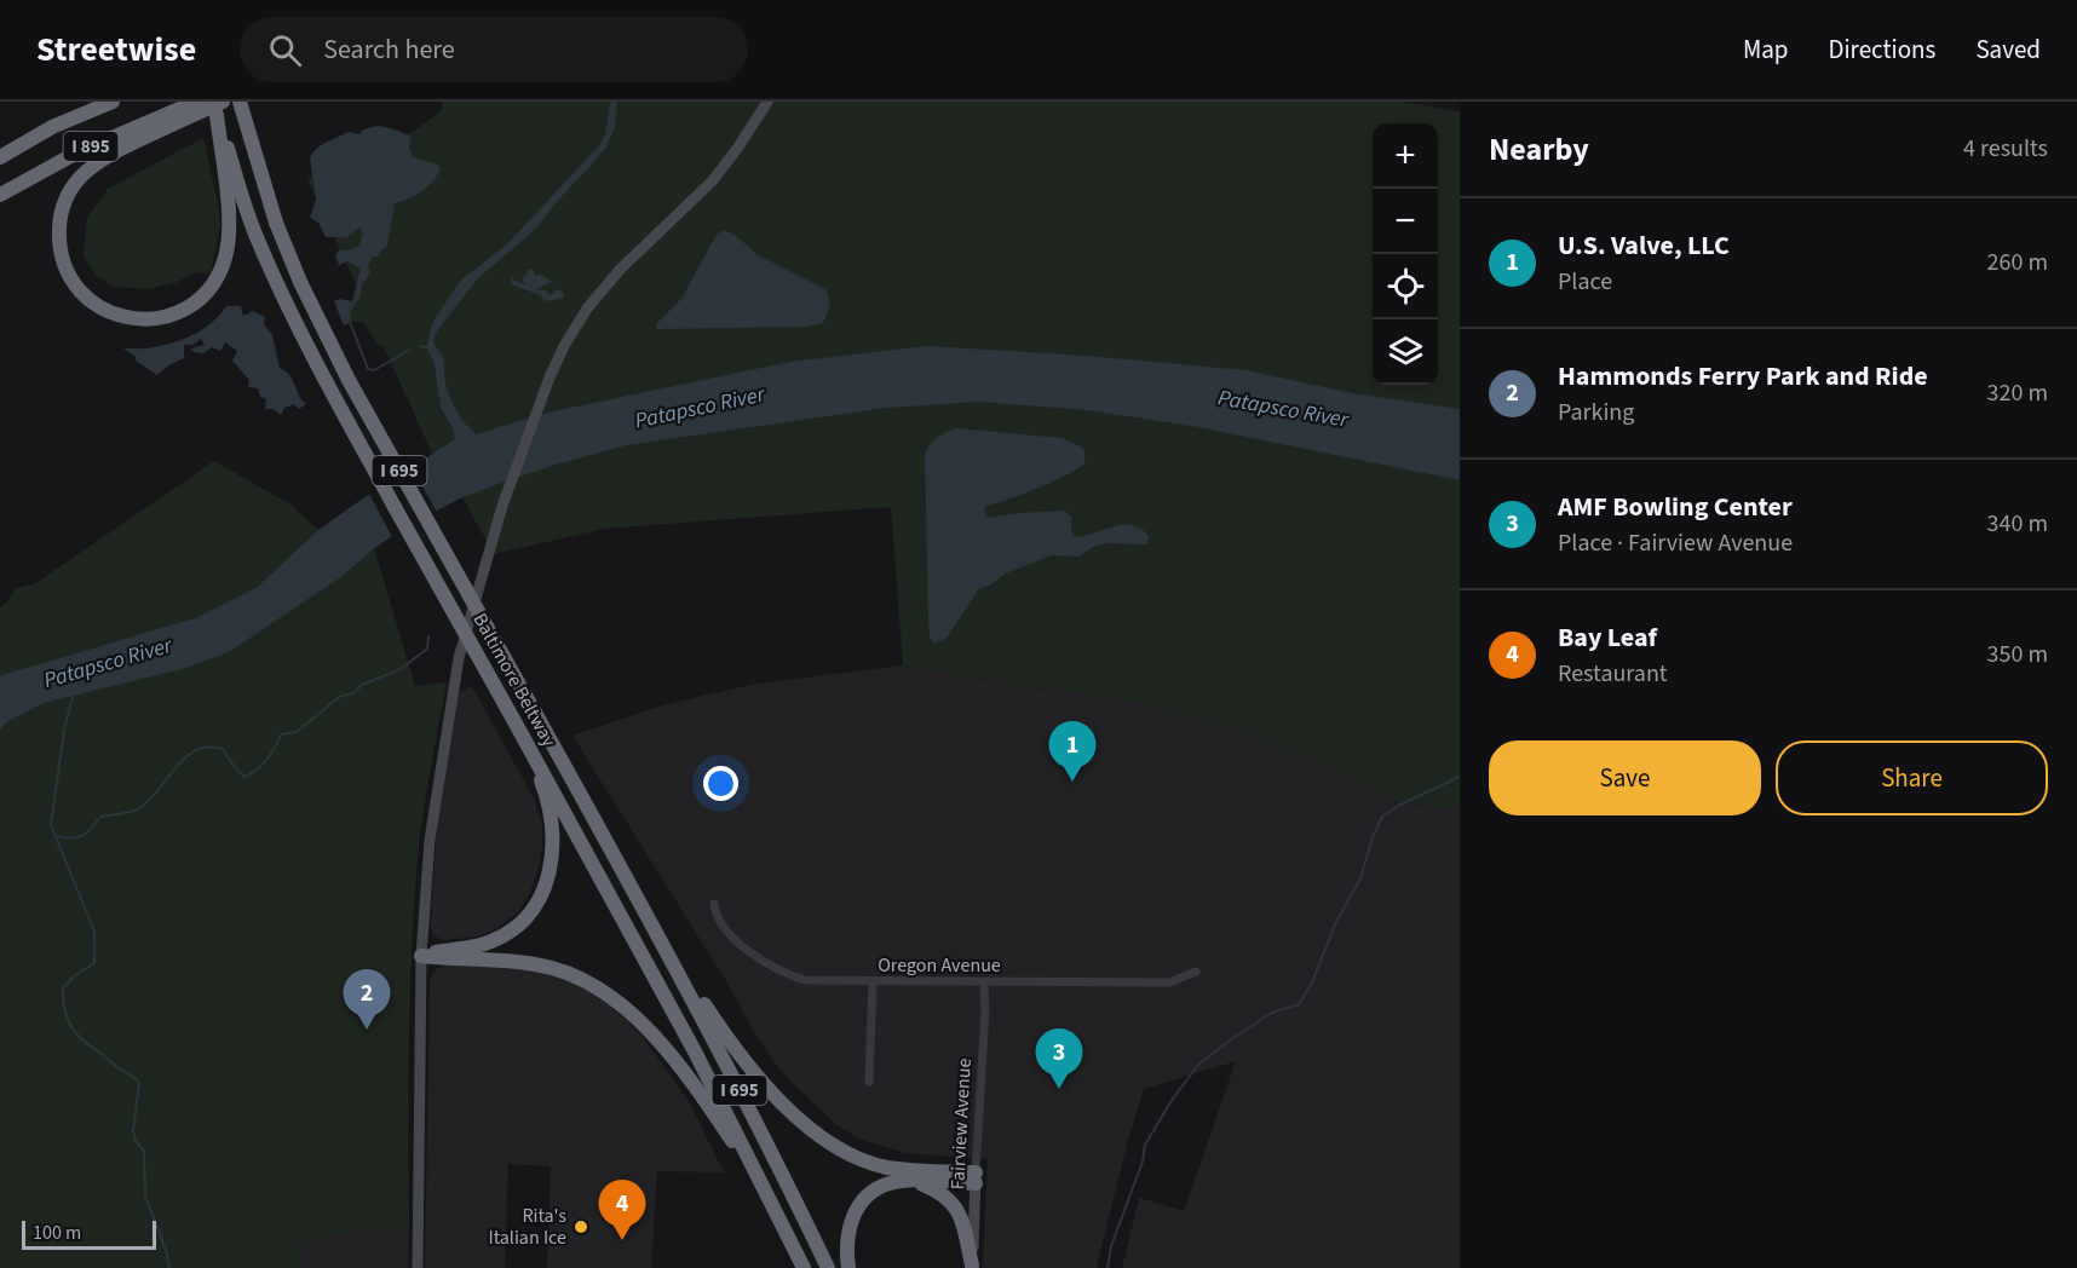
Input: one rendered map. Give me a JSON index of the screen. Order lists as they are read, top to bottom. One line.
{"streets":{"highway":["I 895","I 695","Baltimore Beltway"],"street":["Oregon Avenue","Fairview Avenue"]},"crossings":[["I 895","Baltimore Beltway"],["Oregon Avenue","Fairview Avenue"]],"water":["Patapsco River"],"places":["Rita's Italian Ice"],"scale_bar":"100 m","page":{"header":"Streetwise","search":"Search here","nav":["Map","Directions","Saved"],"heading":["Nearby","4 results"],"map_buttons":["+","−"],"list":[{"mark":"1","name":"U.S. Valve, LLC","note":"Place","value":"260 m"},{"mark":"2","name":"Hammonds Ferry Park and Ride","note":"Parking","value":"320 m"},{"mark":"3","name":"AMF Bowling Center","note":"Place · Fairview Avenue","value":"340 m"},{"mark":"4","name":"Bay Leaf","note":"Restaurant","value":"350 m"}],"buttons":["Save","Share"],"pins":["1","2","3","4"],"scale":"100 m"}}
